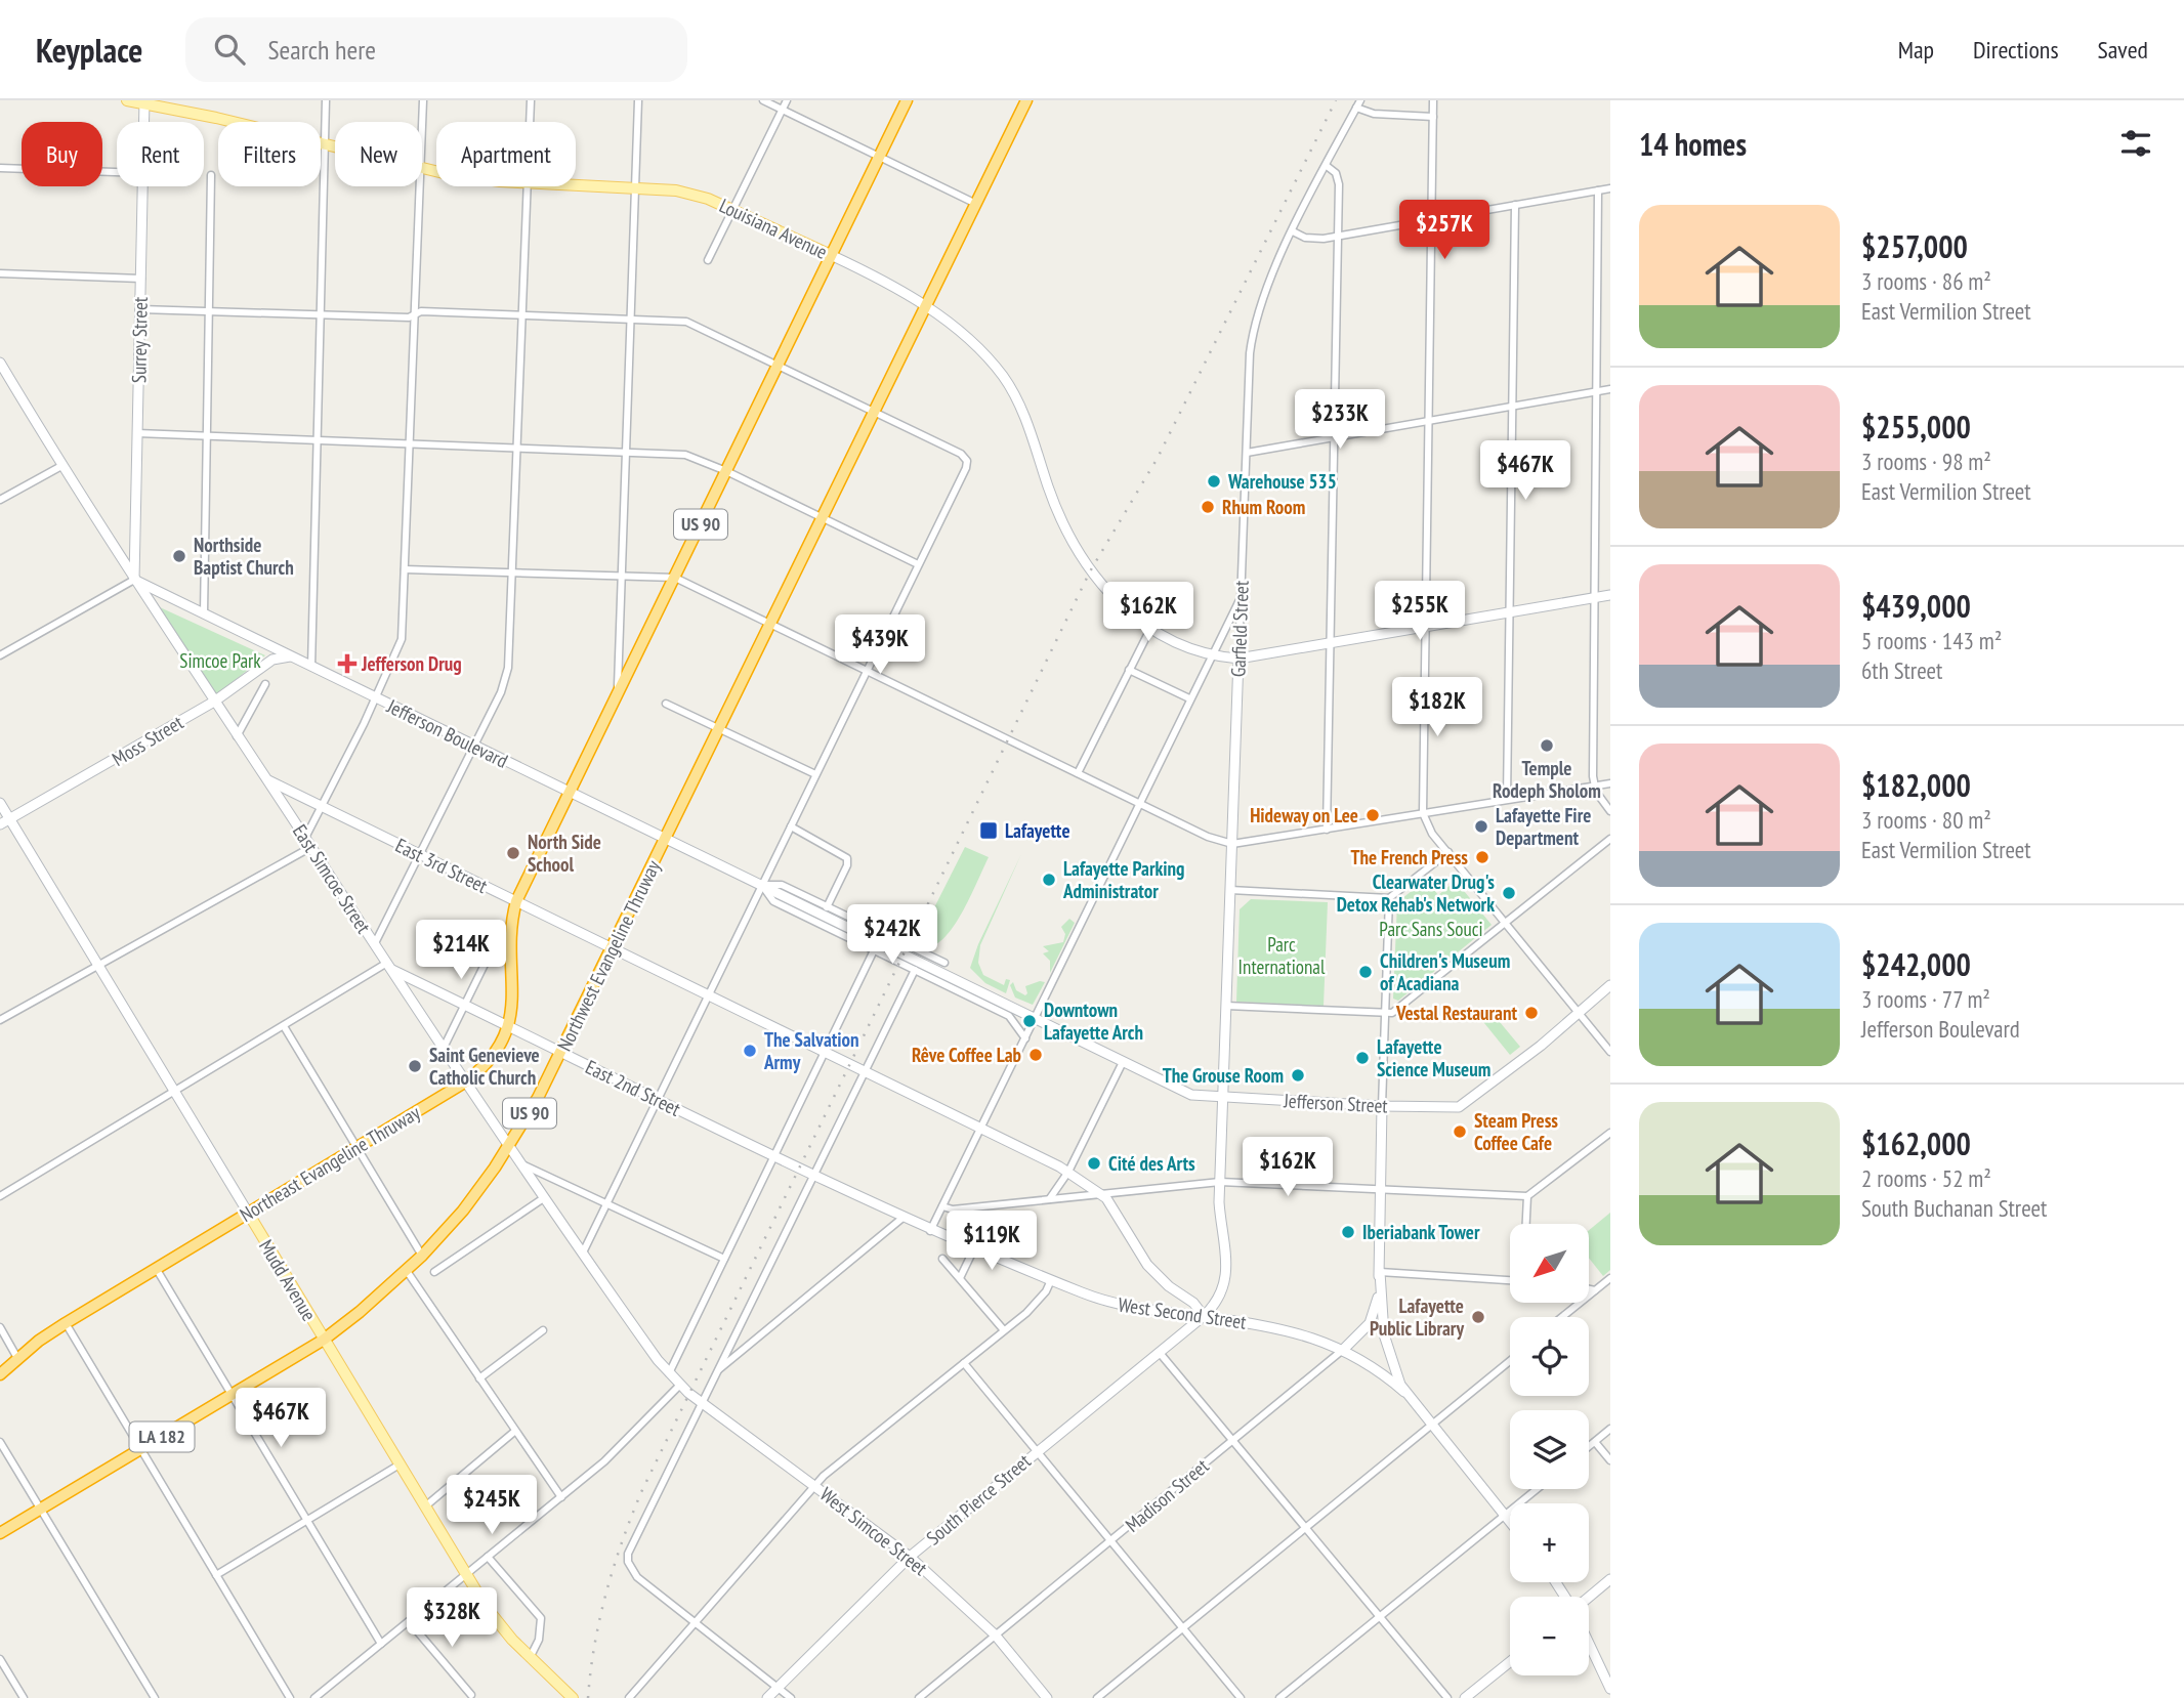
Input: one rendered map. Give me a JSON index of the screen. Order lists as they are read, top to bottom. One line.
{"streets":{"highway":["US 90","Northwest Evangeline Thruway","Northeast Evangeline Thruway","LA 182"],"main road":["Louisiana Avenue","Mudd Avenue"],"street":["Surrey Street","Garfield Street","Jefferson Boulevard","Moss Street","East 3rd Street","East Simcoe Street","East 2nd Street","Jefferson Street","West Second Street","Madison Street","South Pierce Street","West Simcoe Street"]},"crossings":[["Louisiana Avenue","Surrey Street"],["Louisiana Avenue","US 90"],["Louisiana Avenue","Garfield Street"],["Surrey Street","Jefferson Boulevard"],["Surrey Street","East Simcoe Street"],["US 90","Jefferson Boulevard"],["US 90","Northwest Evangeline Thruway"],["US 90","Northeast Evangeline Thruway"],["Garfield Street","East 3rd Street"],["Garfield Street","Jefferson Street"],["Garfield Street","West Second Street"],["Garfield Street","South Pierce Street"],["Jefferson Boulevard","Moss Street"],["Jefferson Boulevard","East Simcoe Street"],["Jefferson Boulevard","Northwest Evangeline Thruway"],["Jefferson Boulevard","Jefferson Street"],["Jefferson Boulevard","Northeast Evangeline Thruway"],["Moss Street","East Simcoe Street"],["Moss Street","Mudd Avenue"],["East 3rd Street","East Simcoe Street"],["East 3rd Street","Northwest Evangeline Thruway"],["East 3rd Street","Northeast Evangeline Thruway"],["East 3rd Street","West Second Street"],["East 3rd Street","South Pierce Street"],["East Simcoe Street","Northwest Evangeline Thruway"],["East Simcoe Street","East 2nd Street"],["East Simcoe Street","Northeast Evangeline Thruway"],["East Simcoe Street","West Simcoe Street"],["Northwest Evangeline Thruway","East 2nd Street"],["Northwest Evangeline Thruway","Mudd Avenue"],["East 2nd Street","Northeast Evangeline Thruway"],["East 2nd Street","West Second Street"],["Northeast Evangeline Thruway","Mudd Avenue"],["West Second Street","Madison Street"],["West Second Street","South Pierce Street"],["Madison Street","West Simcoe Street"],["South Pierce Street","West Simcoe Street"]],"parks":["Simcoe Park","Parc Sans Souci","Parc International"],"places":{"other":["Warehouse 535","Rhum Room","Northside Baptist Church","Temple Rodeph Sholom","Hideway on Lee","Lafayette Fire Department","North Side School","The French Press","Lafayette Parking Administrator","Clearwater Drug's Detox Rehab's Network","Children's Museum of Acadiana","Vestal Restaurant","Downtown Lafayette Arch","The Salvation Army","Rêve Coffee Lab","Lafayette Science Museum","Saint Genevieve Catholic Church","The Grouse Room","Steam Press Coffee Cafe","Cité des Arts","Iberiabank Tower","Lafayette Public Library"],"health":["Jefferson Drug"],"transit":["Lafayette"]},"north":"bottom left","page":{"header":"Keyplace","search":"Search here","nav":["Map","Directions","Saved"],"heading":"14 homes","chip":["Buy","Rent","Filters","New","Apartment"],"list":[{"name":"$257,000","note":"3 rooms · 86 m² · East Vermilion Street"},{"name":"$255,000","note":"3 rooms · 98 m² · East Vermilion Street"},{"name":"$439,000","note":"5 rooms · 143 m² · 6th Street"},{"name":"$182,000","note":"3 rooms · 80 m² · East Vermilion Street"},{"name":"$242,000","note":"3 rooms · 77 m² · Jefferson Boulevard"},{"name":"$162,000","note":"2 rooms · 52 m² · South Buchanan Street"}],"price":["$257K","$233K","$467K","$255K","$162K","$439K","$182K","$242K","$214K","$162K","$119K","$467K","$245K","$328K"],"map_buttons":["+","−"]}}
